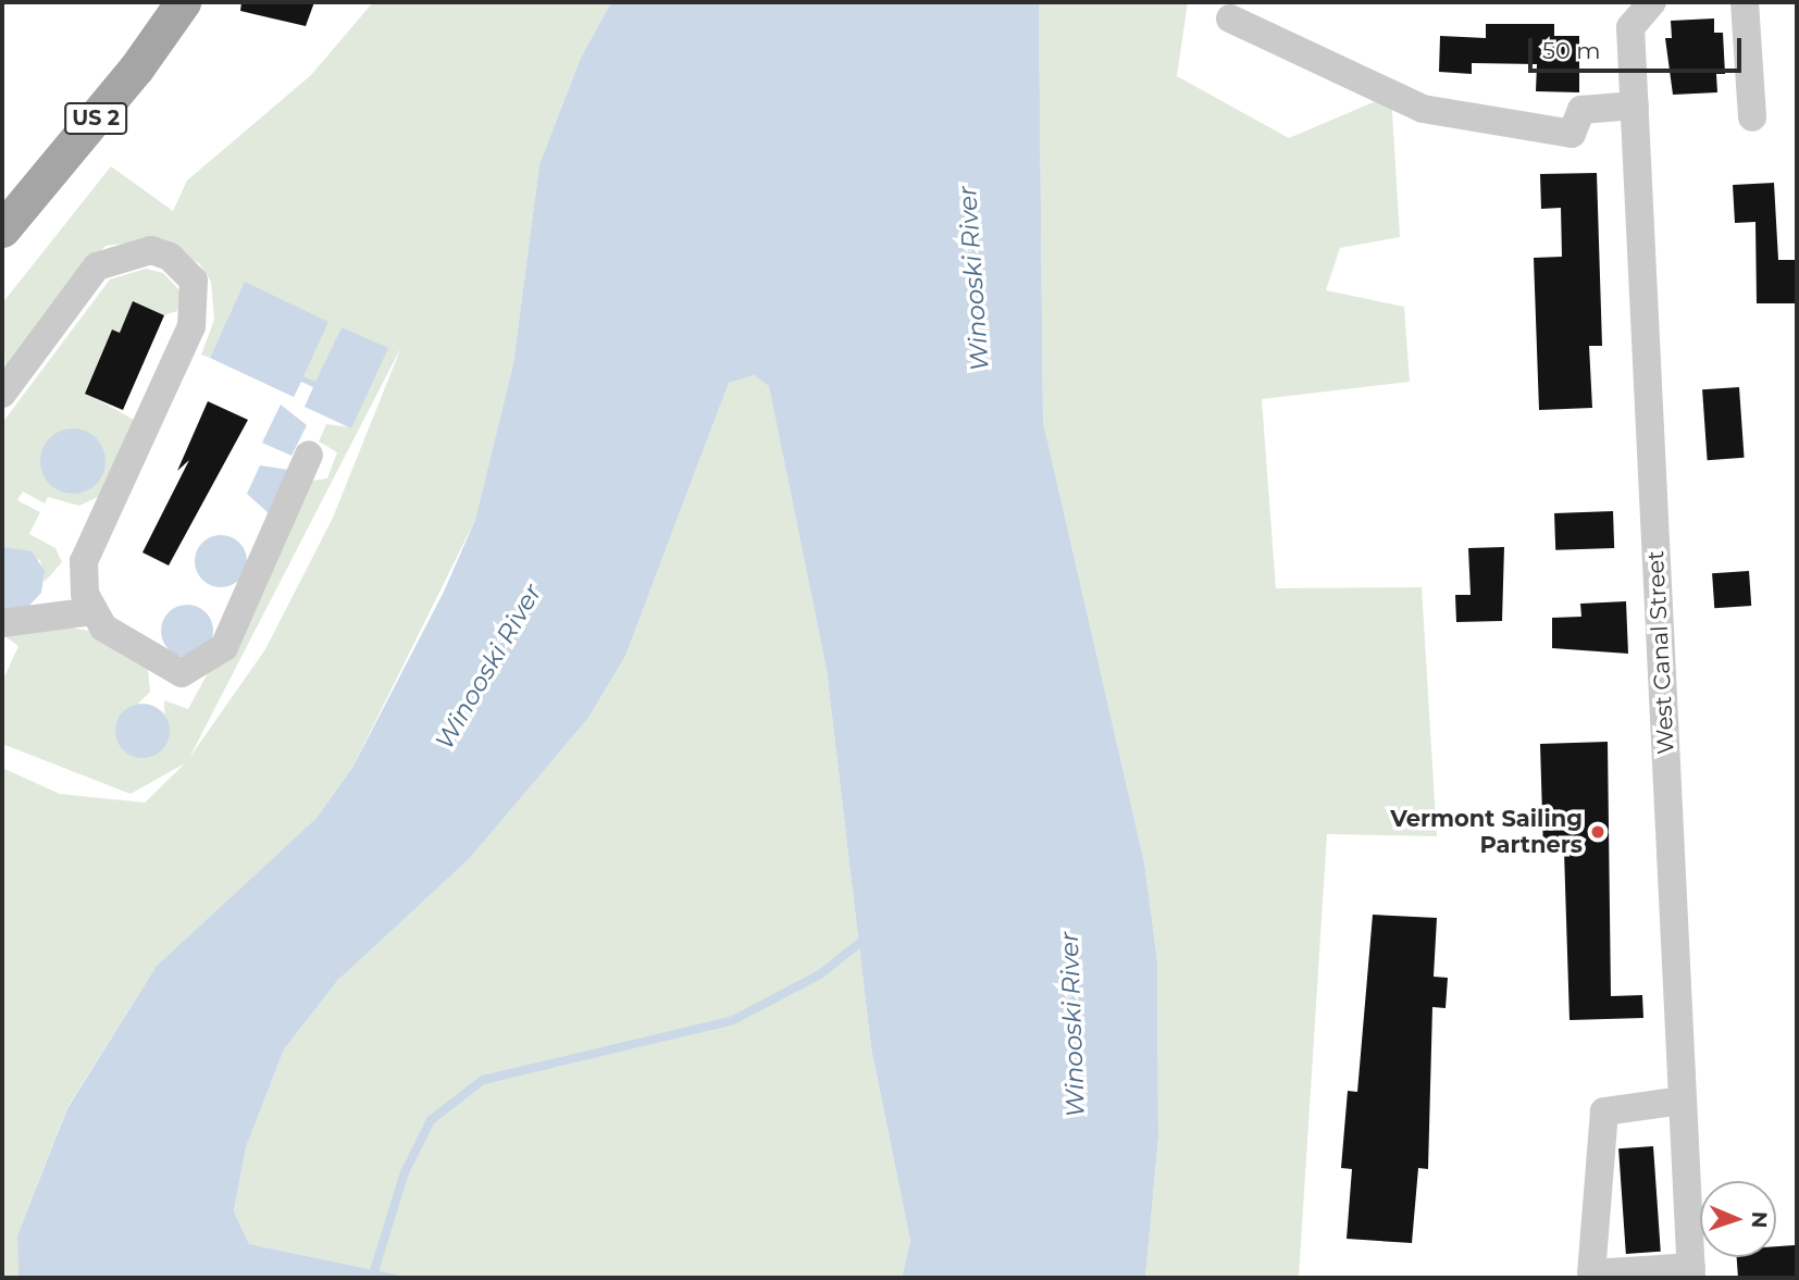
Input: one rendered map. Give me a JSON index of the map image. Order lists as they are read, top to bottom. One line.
{"streets":{"main road":["US 2"],"street":["West Canal Street"]},"water":["Winooski River"],"places":["Vermont Sailing Partners"],"scale_bar":"50 m","north":"right"}
